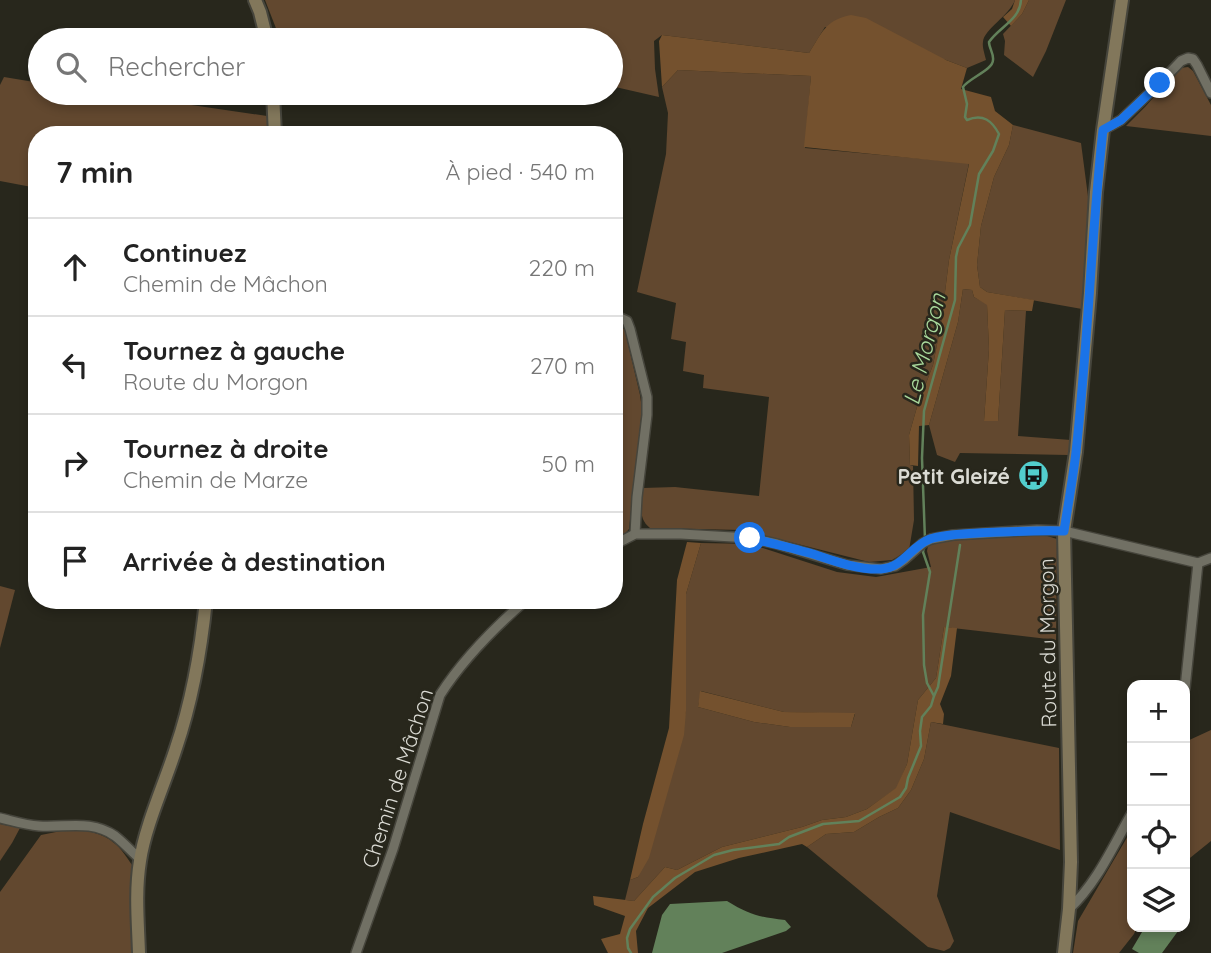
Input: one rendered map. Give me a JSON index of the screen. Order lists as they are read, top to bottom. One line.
{"streets":{"street":["Route du Morgon","Chemin de Mâchon"]},"water":["Le Morgon"],"places":{"bus stop":["Petit Gleizé"]},"page":{"search":"Rechercher","heading":["7 min","À pied · 540 m"],"list":[["Continuez","Chemin de Mâchon","220 m"],["Tournez à gauche","Route du Morgon","270 m"],["Tournez à droite","Chemin de Marze","50 m"],"Arrivée à destination"],"map_buttons":["+","−"]}}
